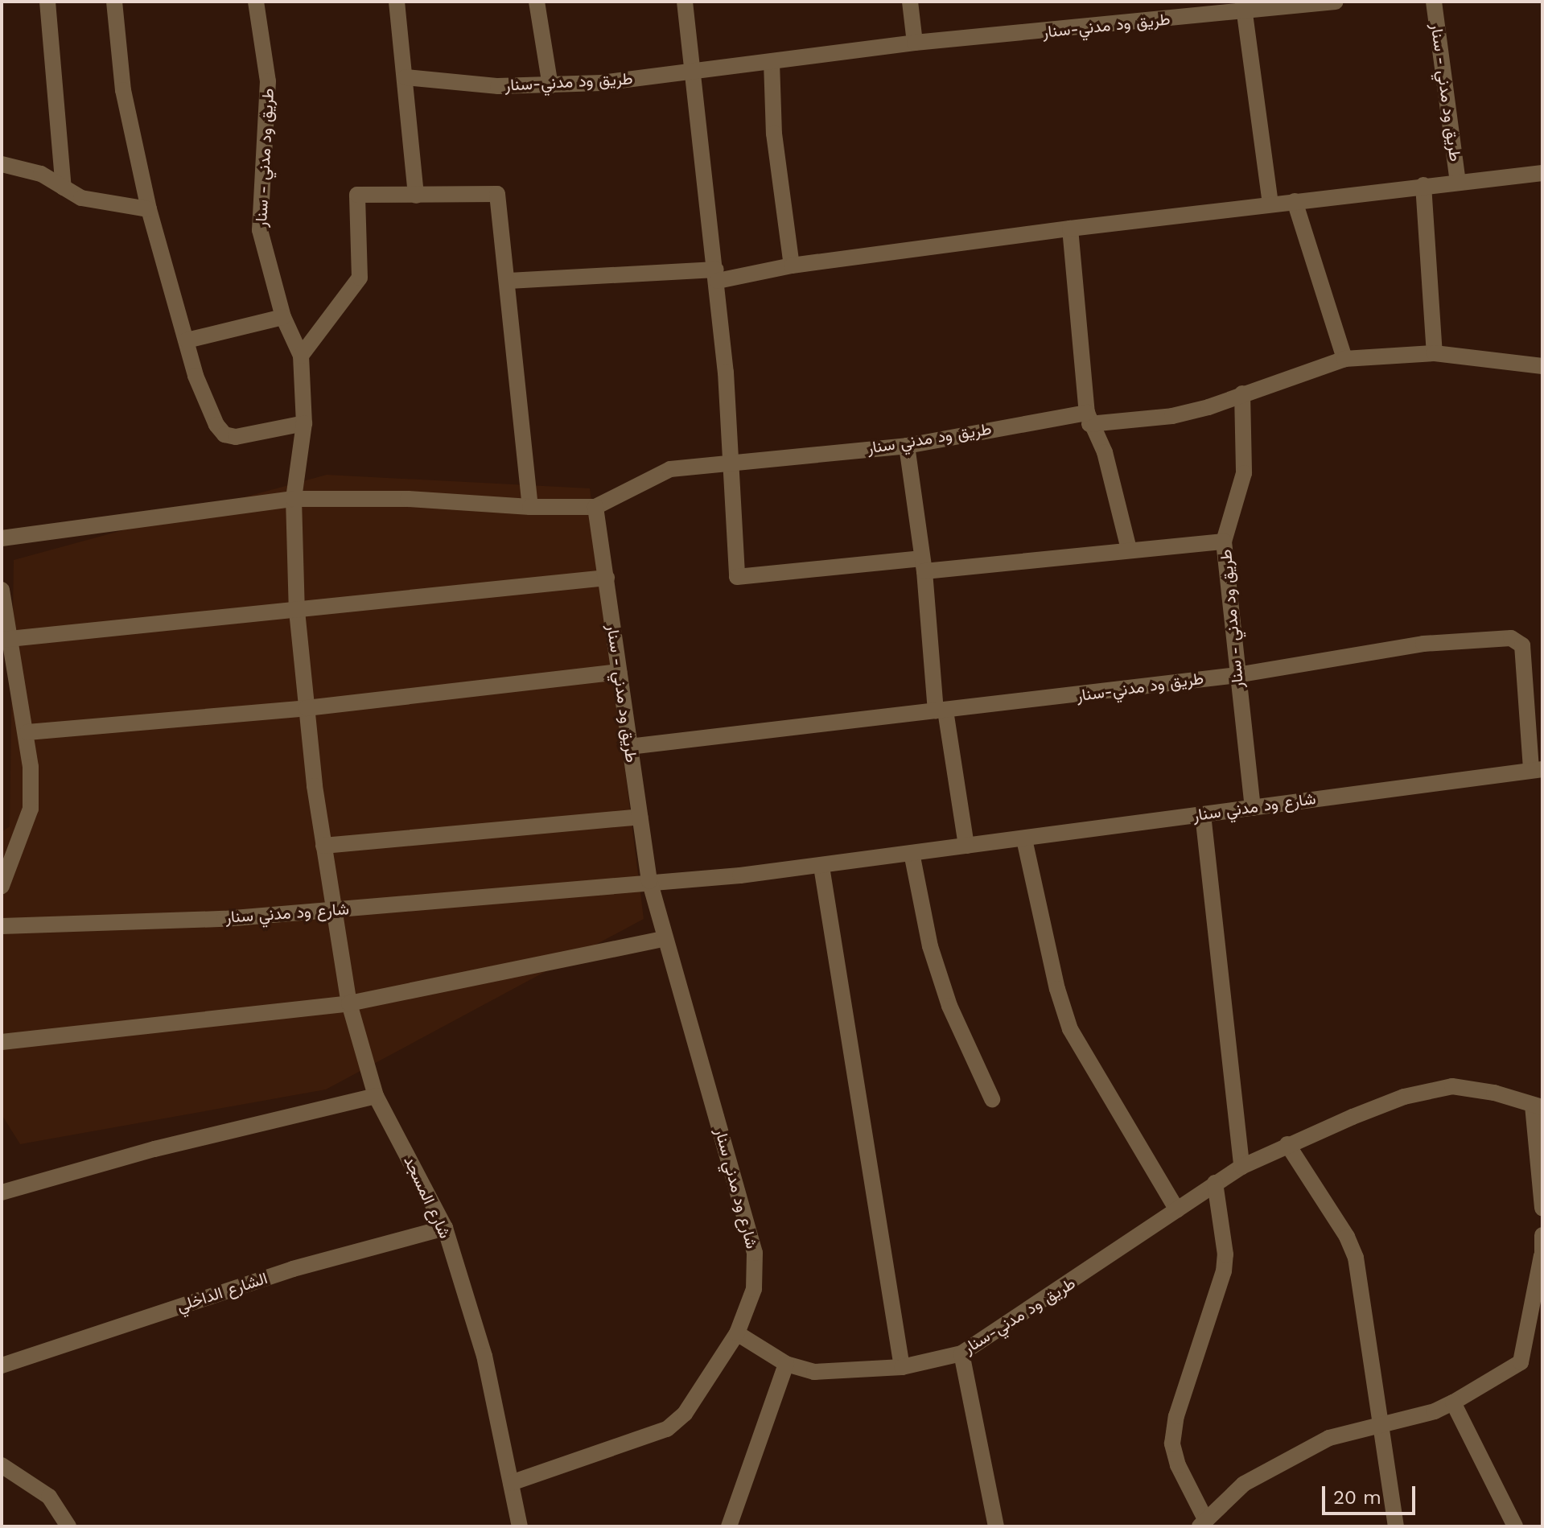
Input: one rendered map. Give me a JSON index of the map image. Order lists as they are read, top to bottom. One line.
{"streets":{"street":["طريق ود مدني-سنار","طريق ود مدني - سنار","طريق ود مدني سنار","شارع ود مدني سنار","شارع المسجد","الشارع الداخلي"]},"crossings":[["طريق ود مدني-سنار","طريق ود مدني - سنار"],["طريق ود مدني-سنار","شارع ود مدني سنار"],["طريق ود مدني - سنار","شارع ود مدني سنار"],["شارع ود مدني سنار","شارع المسجد"],["شارع المسجد","الشارع الداخلي"]],"scale_bar":"20 m"}
